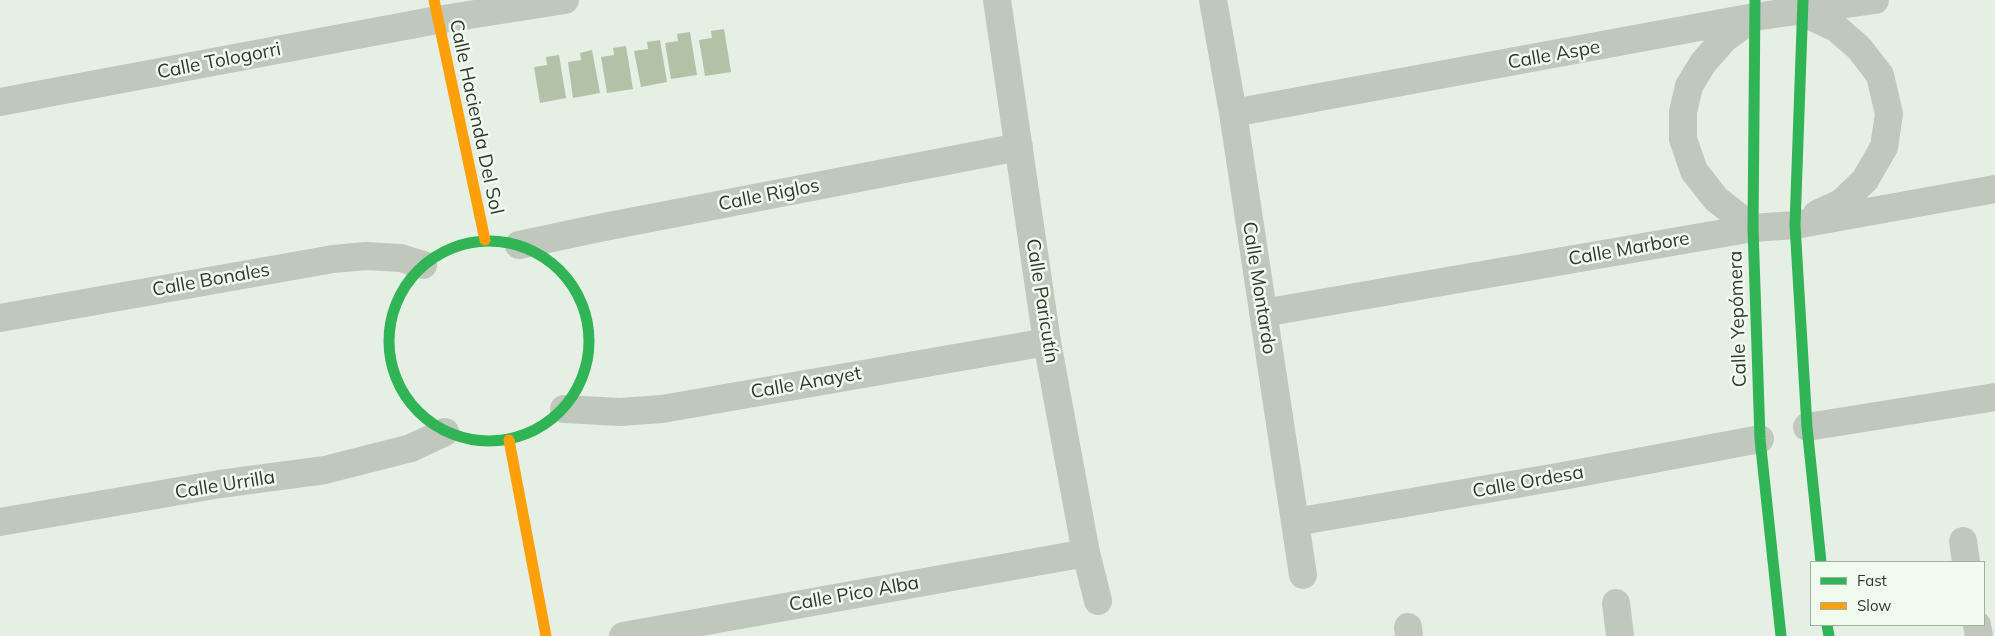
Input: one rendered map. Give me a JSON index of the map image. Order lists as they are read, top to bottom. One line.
{"streets":{"main road":["Calle Hacienda Del Sol","Calle Yepómera"],"street":["Calle Aspe","Calle Tologorri","Calle Riglos","Calle Marbore","Calle Bonales","Calle Montardo","Calle Paricutín","Calle Anayet","Calle Ordesa","Calle Urrilla","Calle Pico Alba"]},"crossings":[["Calle Aspe","Calle Montardo"],["Calle Aspe","Calle Yepómera"],["Calle Tologorri","Calle Hacienda Del Sol"],["Calle Riglos","Calle Paricutín"],["Calle Marbore","Calle Montardo"],["Calle Marbore","Calle Yepómera"],["Calle Montardo","Calle Ordesa"],["Calle Paricutín","Calle Anayet"],["Calle Paricutín","Calle Pico Alba"],["Calle Yepómera","Calle Ordesa"]],"legend":["Fast","Slow"]}
